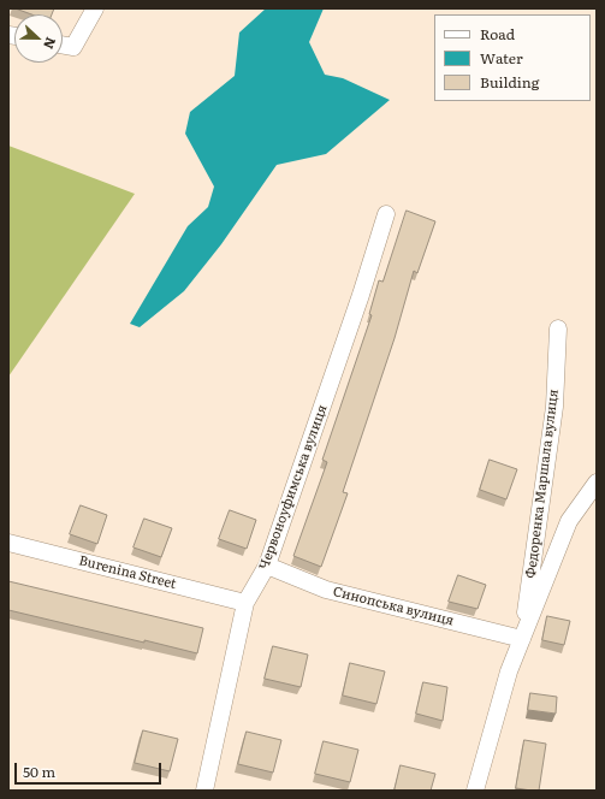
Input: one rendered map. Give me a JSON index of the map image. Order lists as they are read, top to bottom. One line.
{"streets":{"street":["Федоренка Маршала вулиця","Червоноуфимська вулиця","Burenina Street","Синопська вулиця"]},"crossings":[["Федоренка Маршала вулиця","Синопська вулиця"],["Червоноуфимська вулиця","Burenina Street"],["Червоноуфимська вулиця","Синопська вулиця"]],"legend":["Road","Water","Building"],"scale_bar":"50 m","north":"right"}
